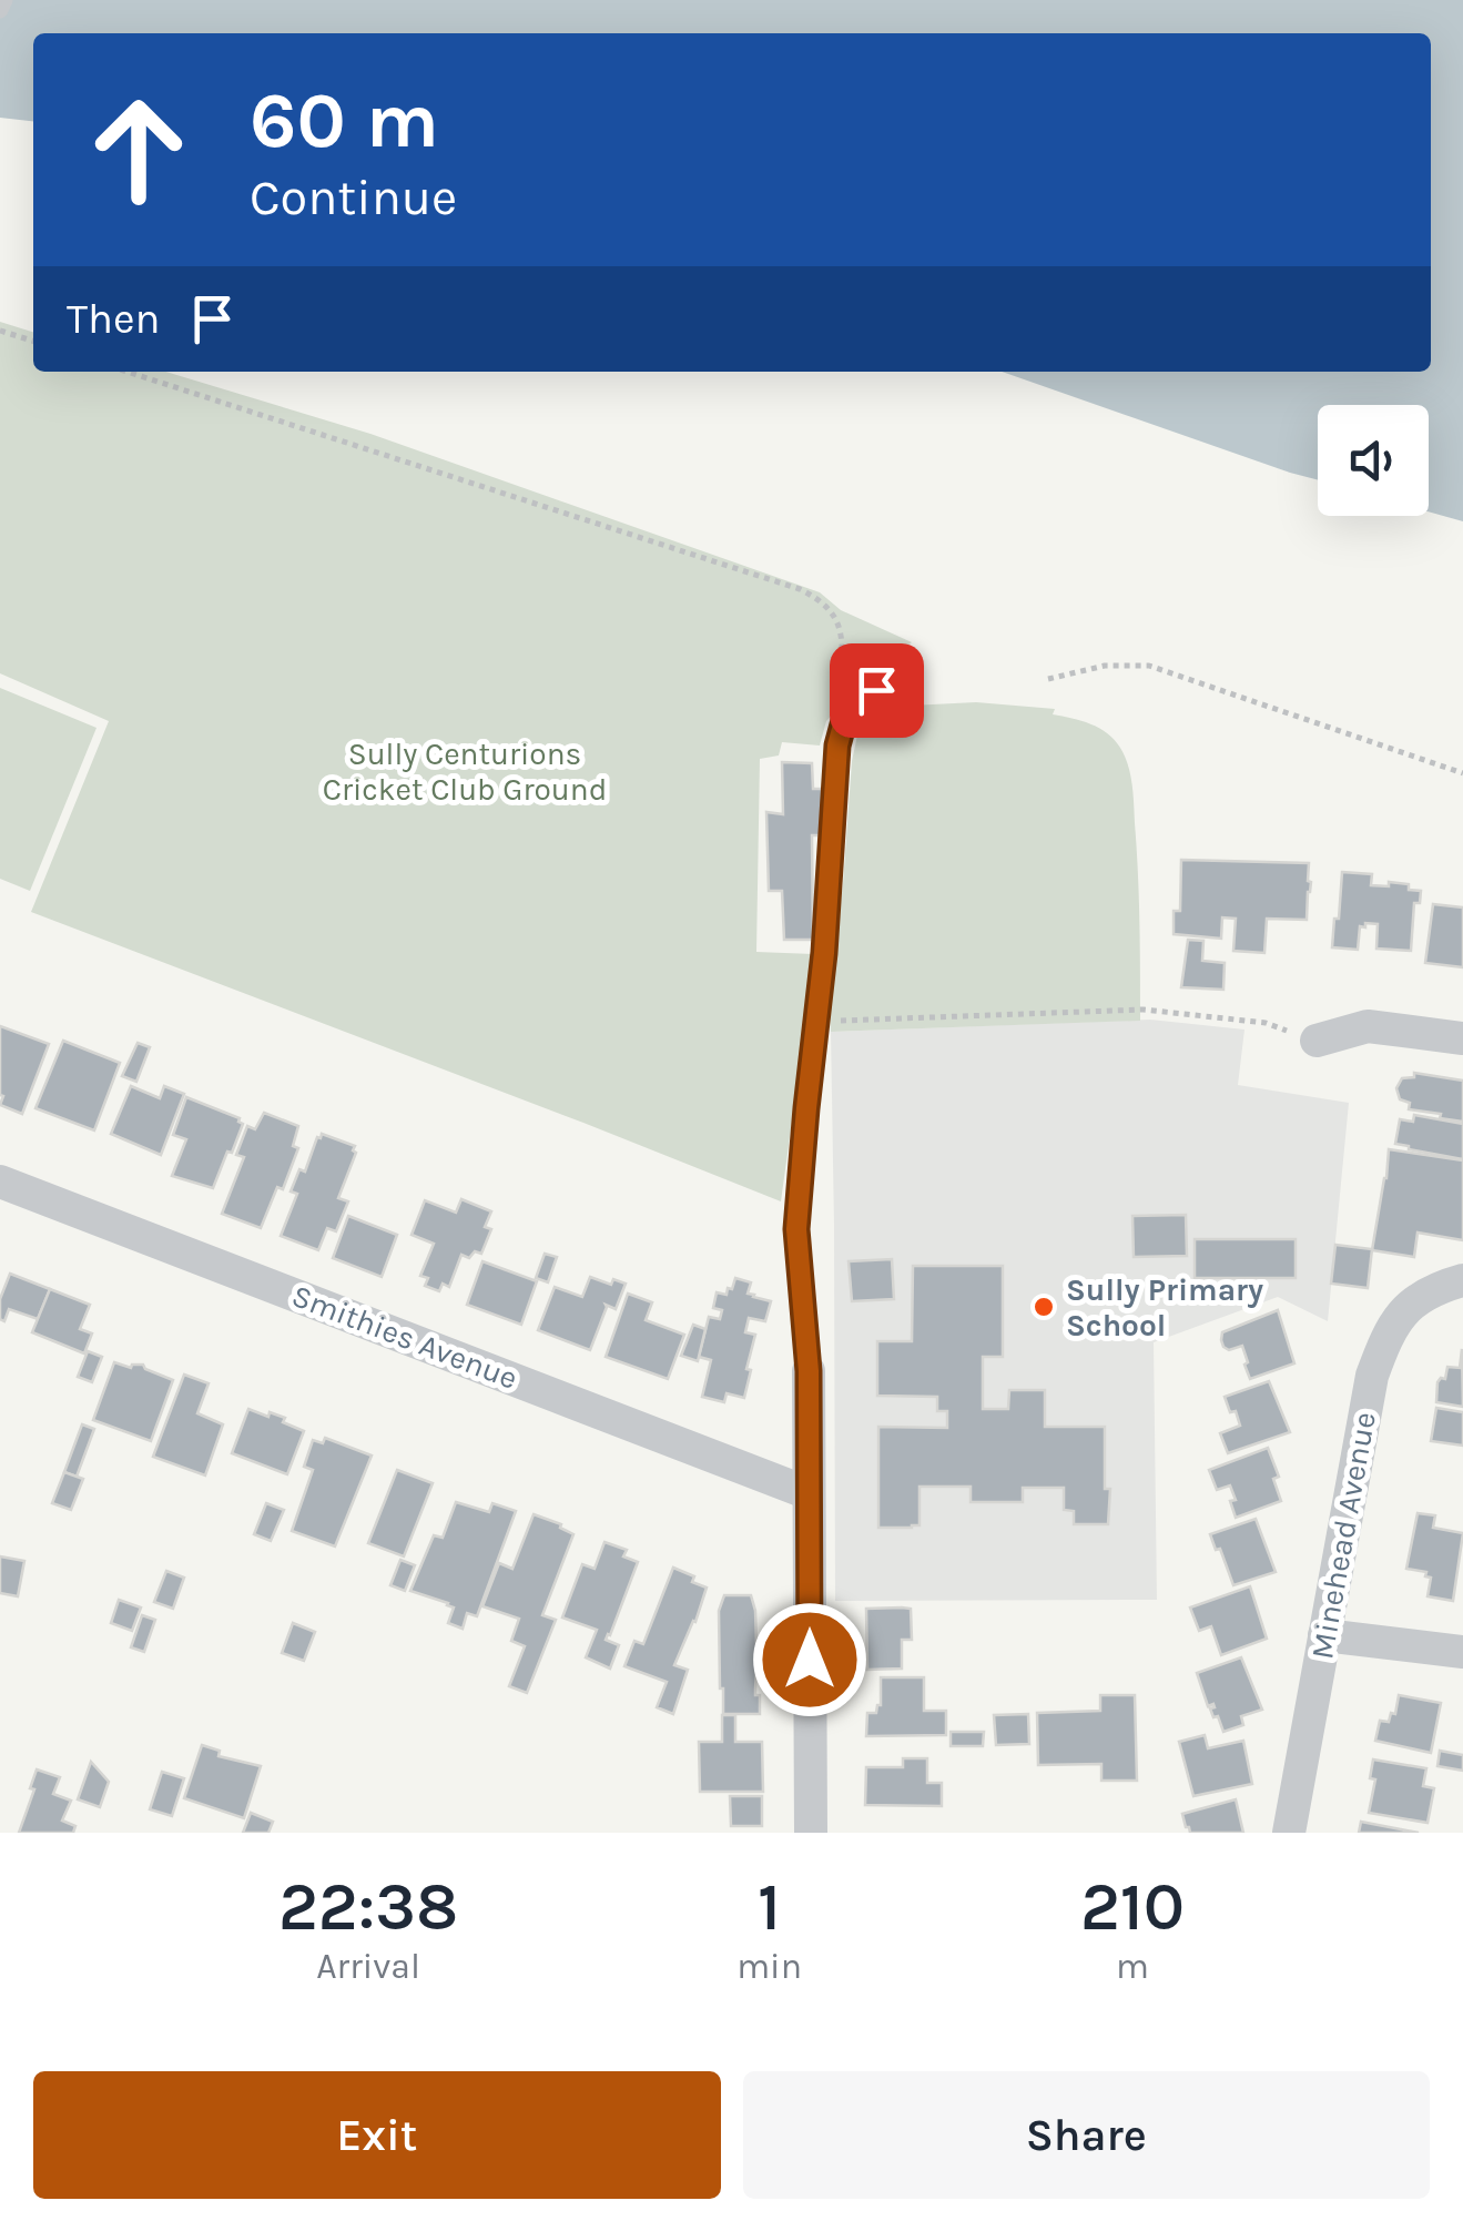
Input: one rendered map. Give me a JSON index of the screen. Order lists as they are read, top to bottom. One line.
{"streets":{"street":["Smithies Avenue","Minehead Avenue"]},"parks":["Sully Centurions Cricket Club Ground"],"places":["Sully Primary School"],"page":{"turn":["60 m","Continue"],"then":"Then","eta":["22:38","Arrival","1","min","210","m"],"buttons":["Exit","Share"]}}
